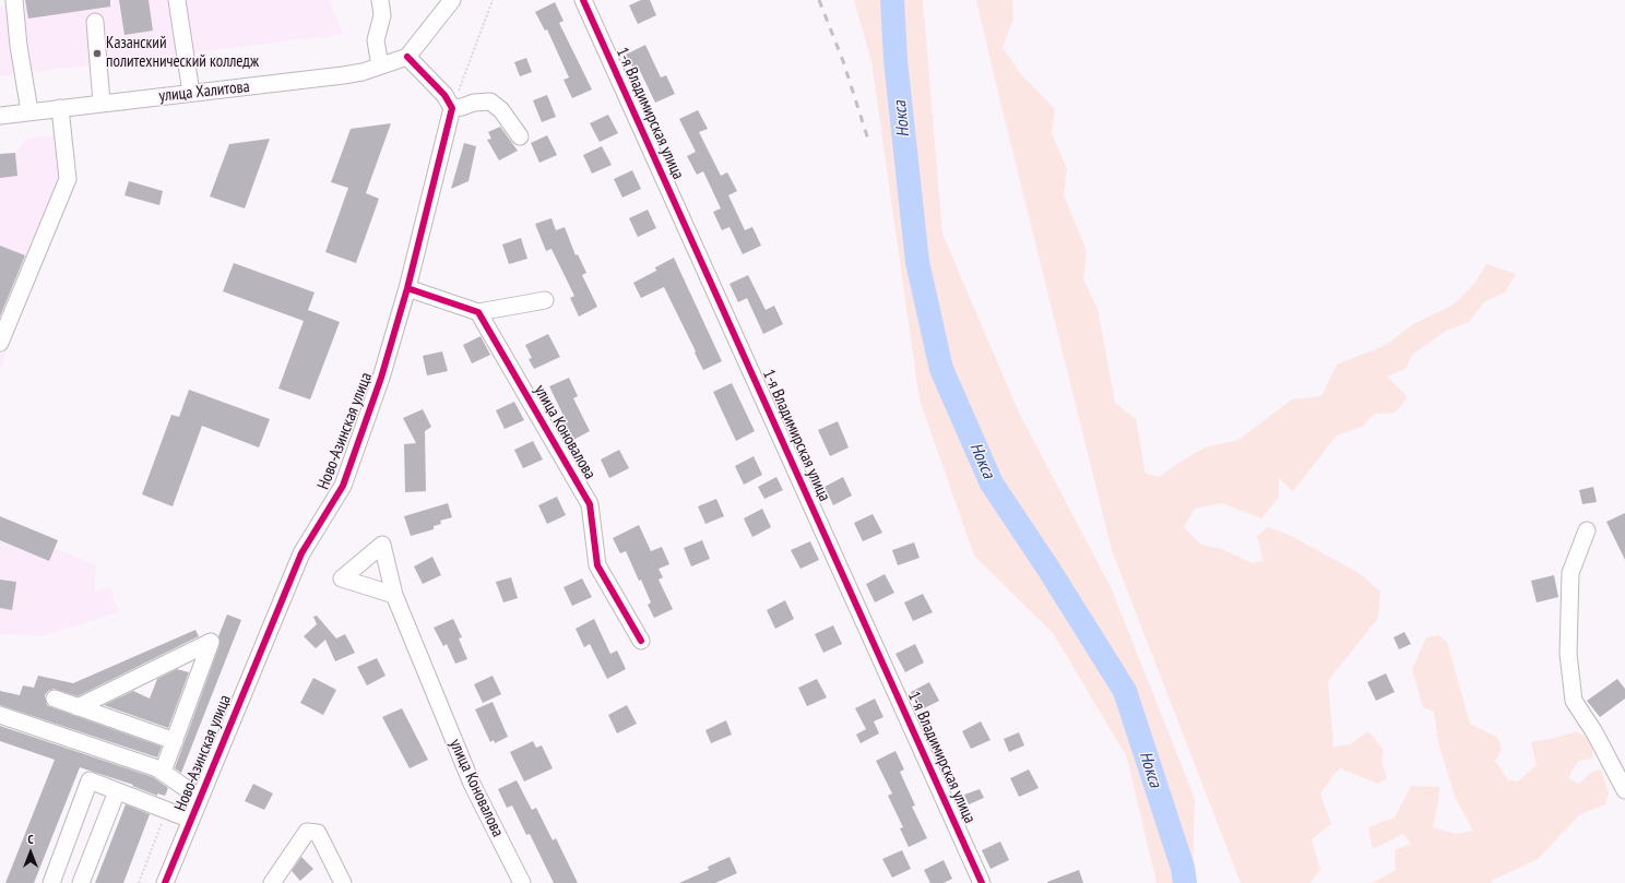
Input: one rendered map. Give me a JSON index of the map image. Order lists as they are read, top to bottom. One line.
{"streets":{"street":["улица Халитова","1-я Владимирская улица","Ново-Азинская улица","улица Коновалова"]},"water":["Нокса"],"places":["Казанский политехнический колледж"],"north":"top"}
